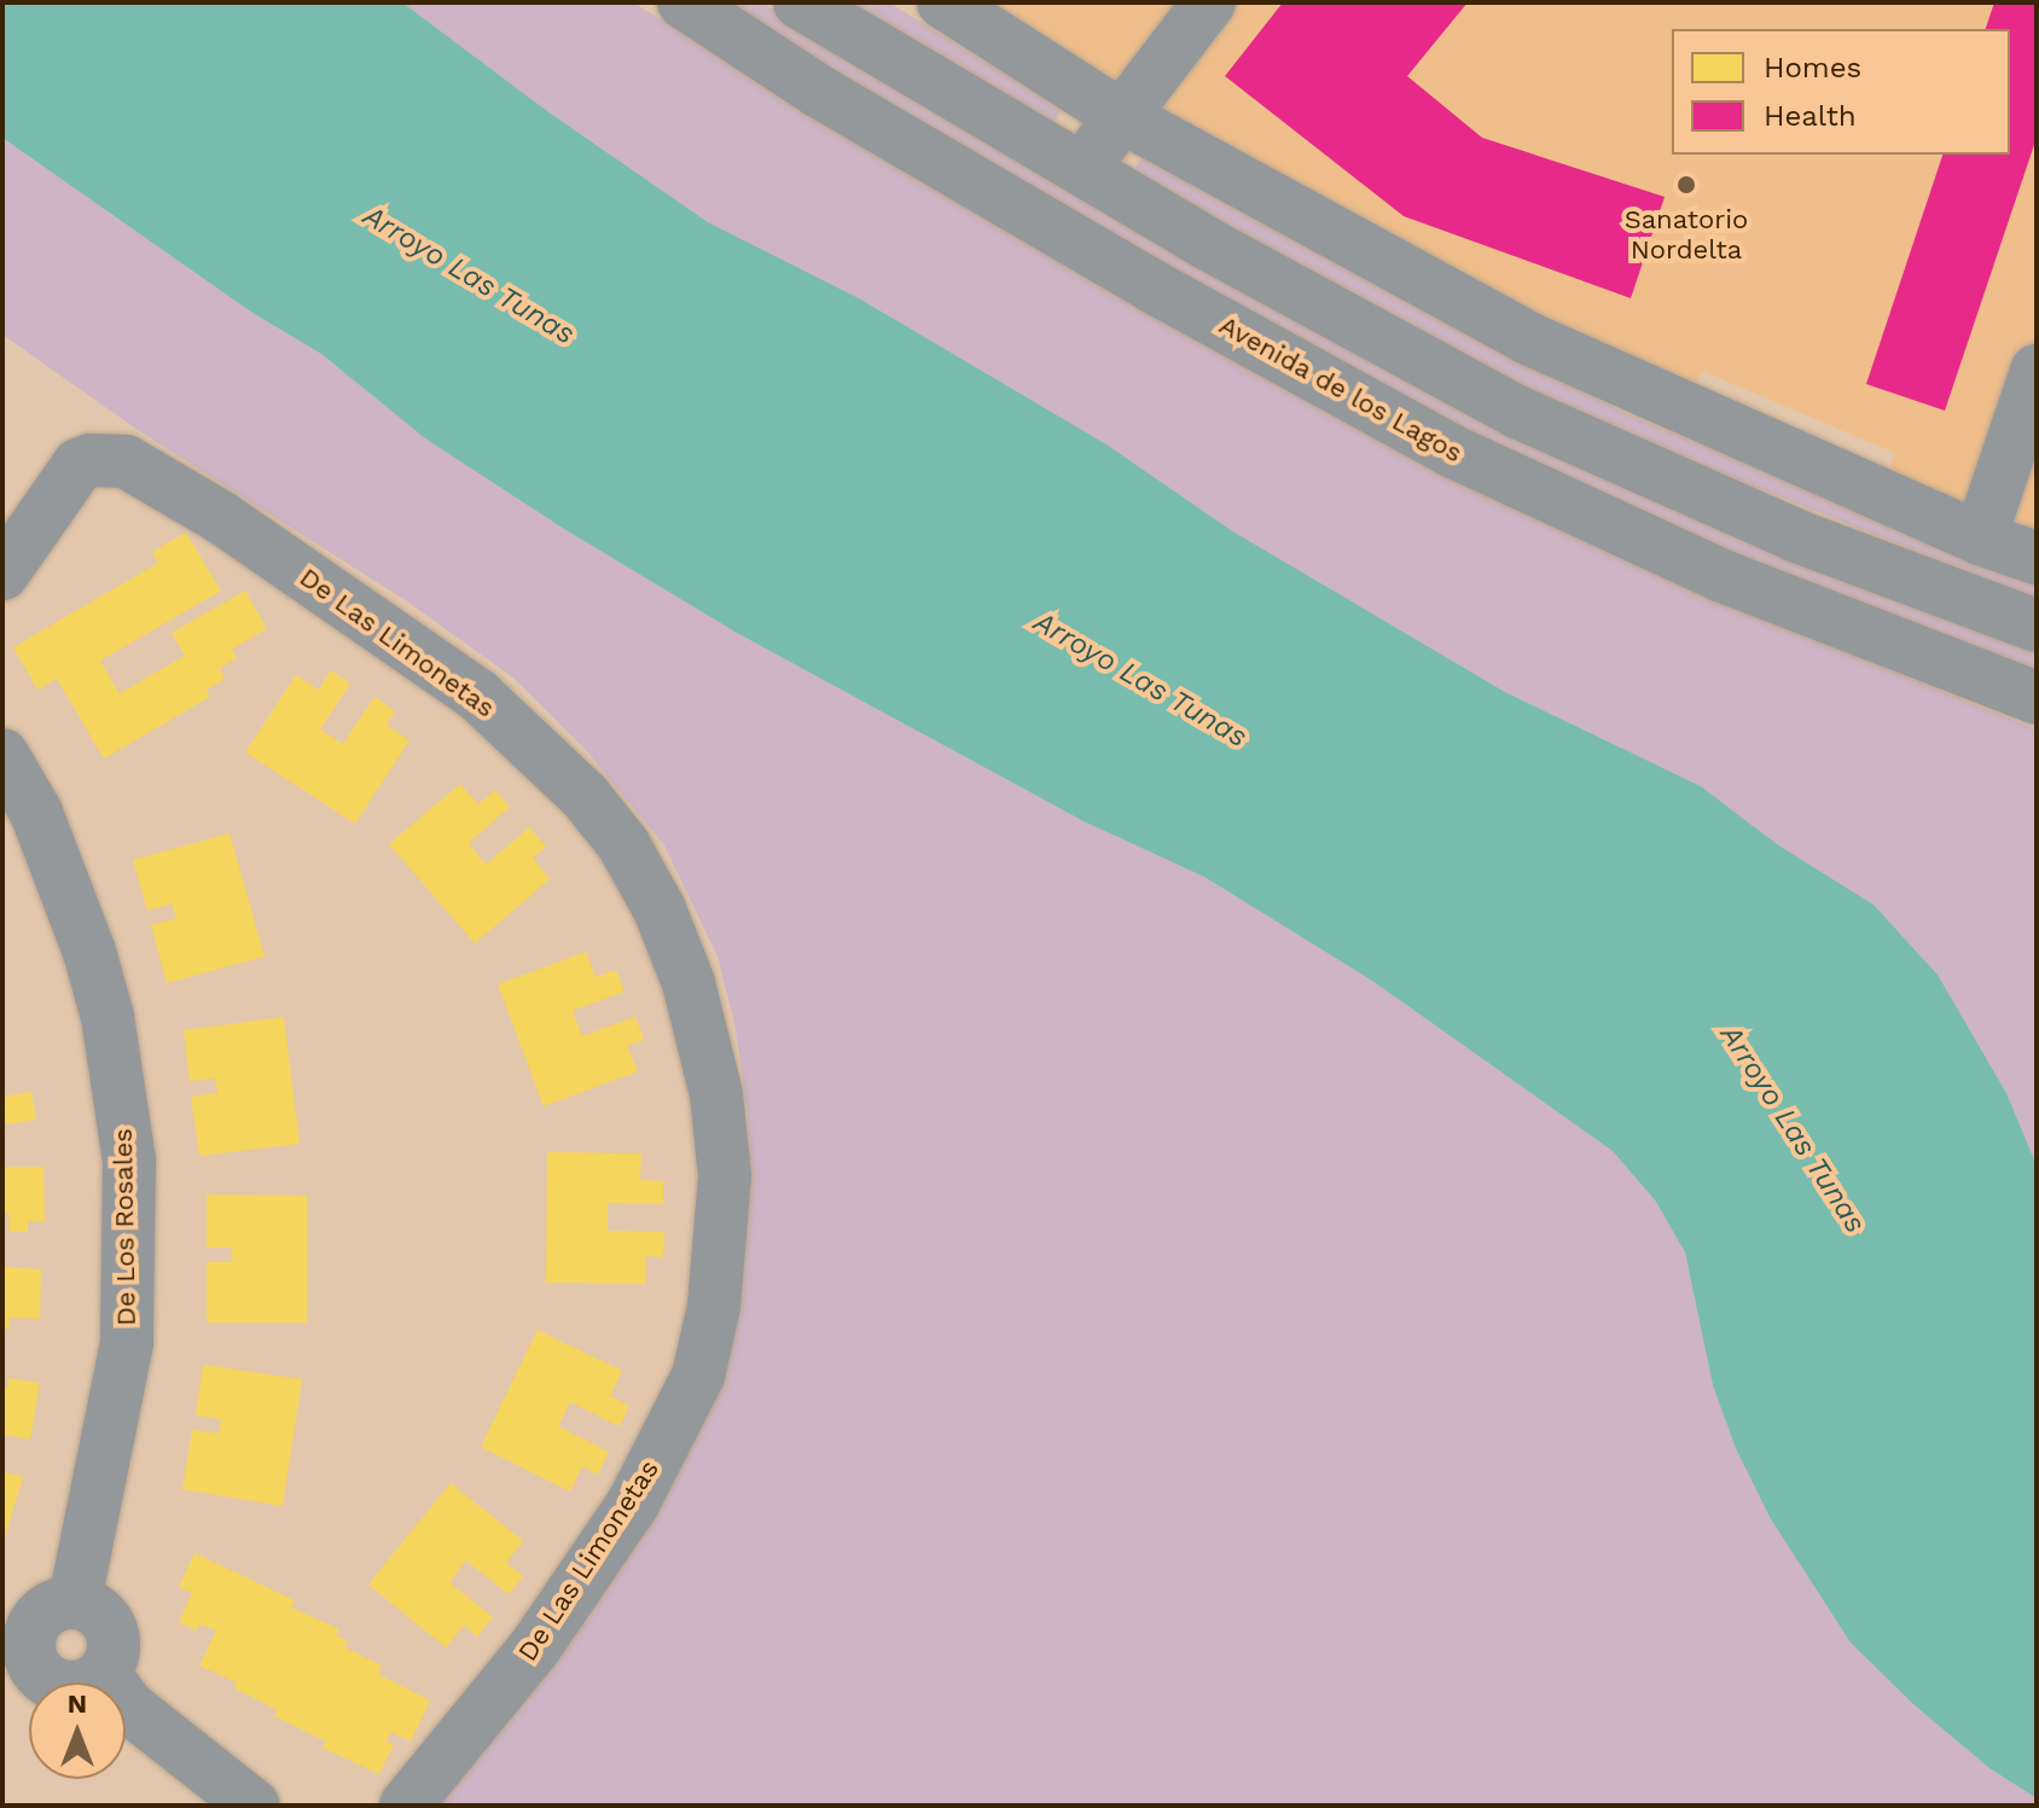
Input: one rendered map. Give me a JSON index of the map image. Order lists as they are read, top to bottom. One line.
{"streets":{"street":["Avenida de los Lagos","De Las Limonetas","De Los Rosales"]},"water":["Arroyo Las Tunas"],"places":["Sanatorio Nordelta"],"legend":["Homes","Health"],"north":"top"}
